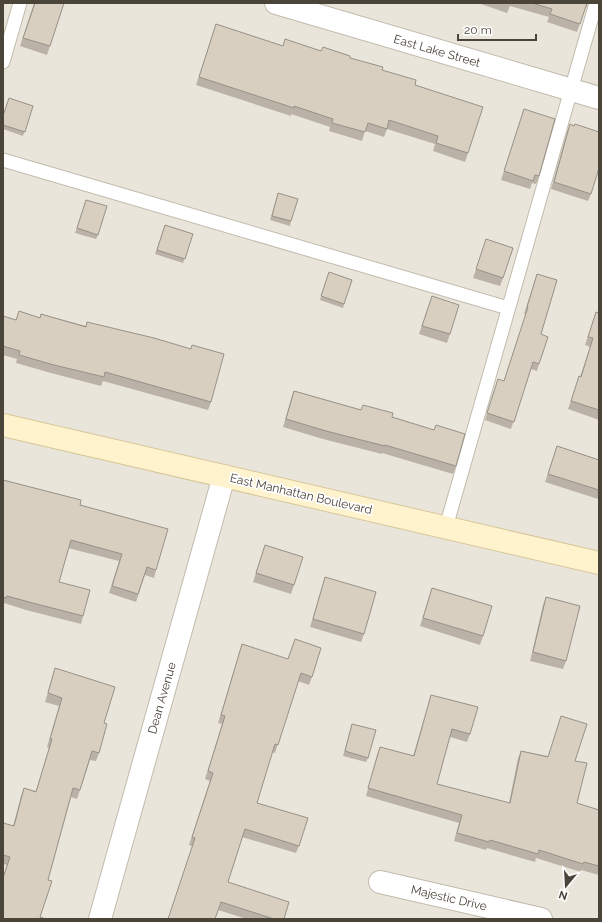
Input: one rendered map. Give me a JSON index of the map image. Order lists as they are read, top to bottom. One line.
{"streets":{"main road":["East Manhattan Boulevard"],"street":["East Lake Street","Dean Avenue","Majestic Drive"]},"crossings":[["East Manhattan Boulevard","Dean Avenue"]],"scale_bar":"20 m","north":"bottom"}
